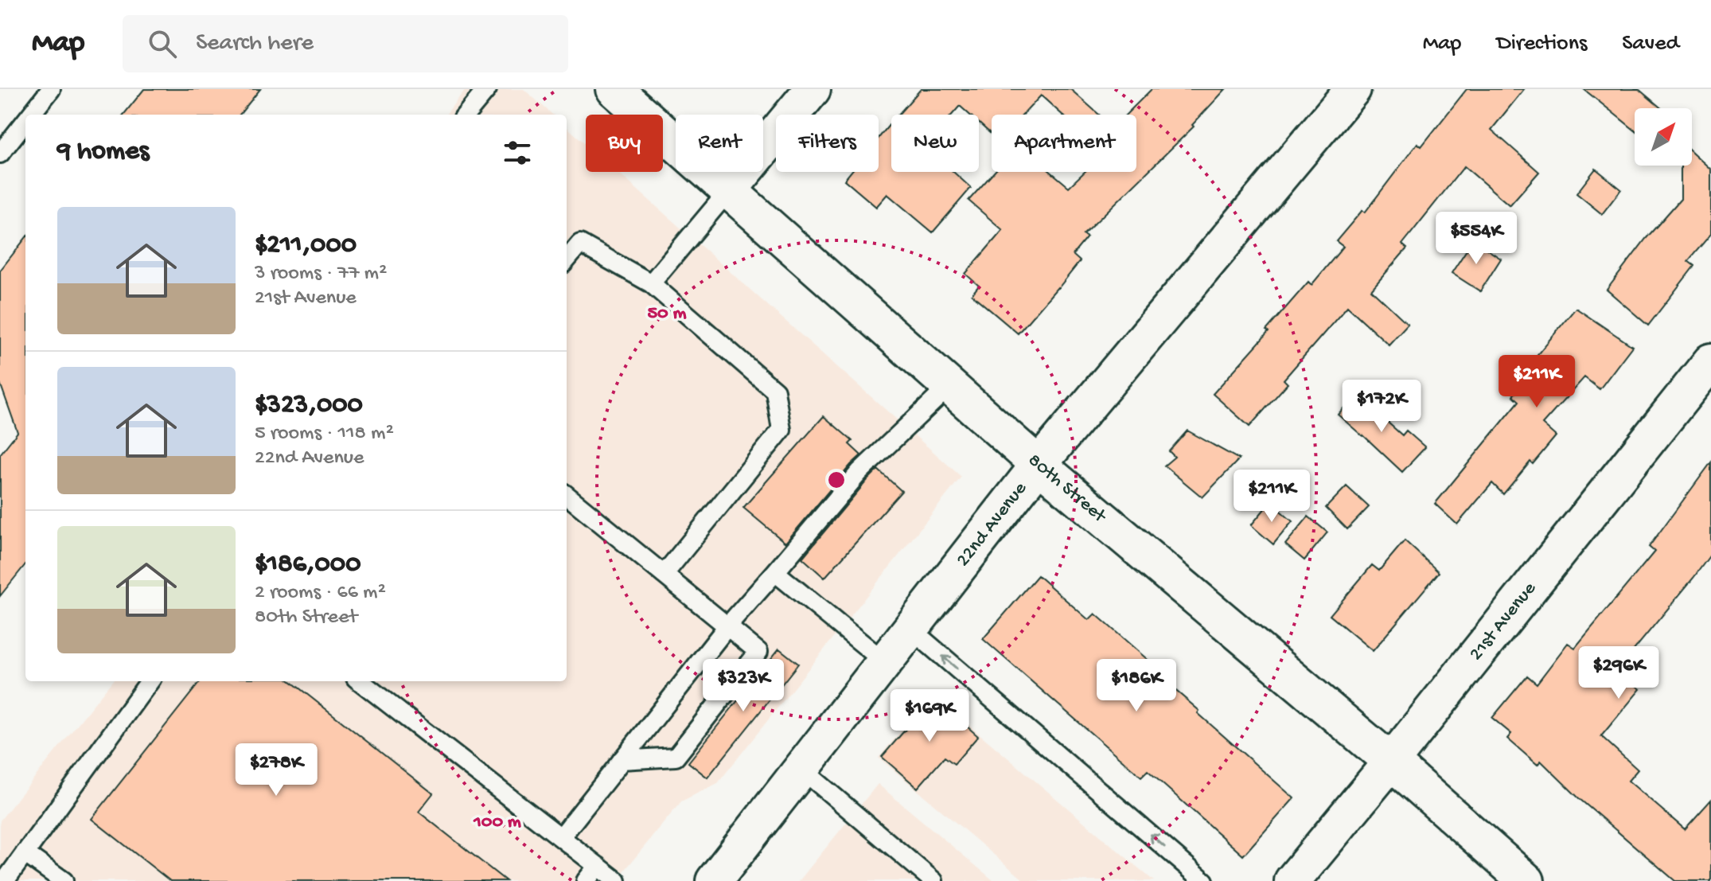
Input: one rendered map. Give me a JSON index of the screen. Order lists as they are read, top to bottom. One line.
{"streets":{"street":["80th Street","22nd Avenue","21st Avenue"]},"crossings":[["80th Street","22nd Avenue"],["80th Street","21st Avenue"]],"north":"top right","page":{"header":"Map","search":"Search here","nav":["Map","Directions","Saved"],"chip":["Buy","Rent","Filters","New","Apartment"],"heading":"9 homes","list":[{"name":"$211,000","note":"3 rooms · 77 m² · 21st Avenue"},{"name":"$323,000","note":"5 rooms · 118 m² · 22nd Avenue"},{"name":"$186,000","note":"2 rooms · 66 m² · 80th Street"}],"price":["$554K","$211K","$172K","$211K","$296K","$323K","$186K","$169K","$278K"]},"rings":["50 m","100 m"]}
